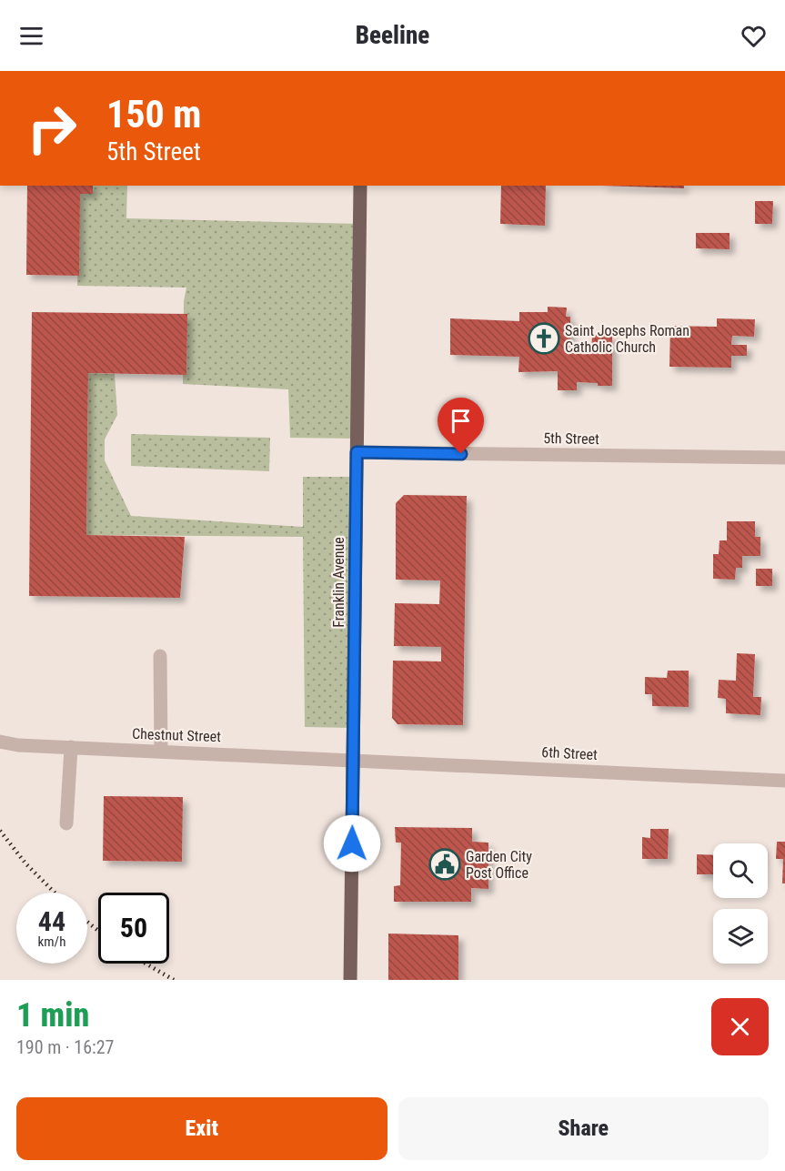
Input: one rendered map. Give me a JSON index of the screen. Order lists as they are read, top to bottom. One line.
{"streets":{"main road":["Franklin Avenue"],"street":["5th Street","Chestnut Street","6th Street"]},"crossings":[["5th Street","Franklin Avenue"],["Franklin Avenue","Chestnut Street"],["Franklin Avenue","6th Street"],["Chestnut Street","6th Street"]],"places":{"church":["Saint Josephs Roman Catholic Church"],"public building":["Garden City Post Office"]},"page":{"header":"Beeline","turn":["150 m","5th Street"],"speed":"44 km/h","limit":"50","heading":["1 min","190 m · 16:27"],"buttons":["Exit","Share"]}}
